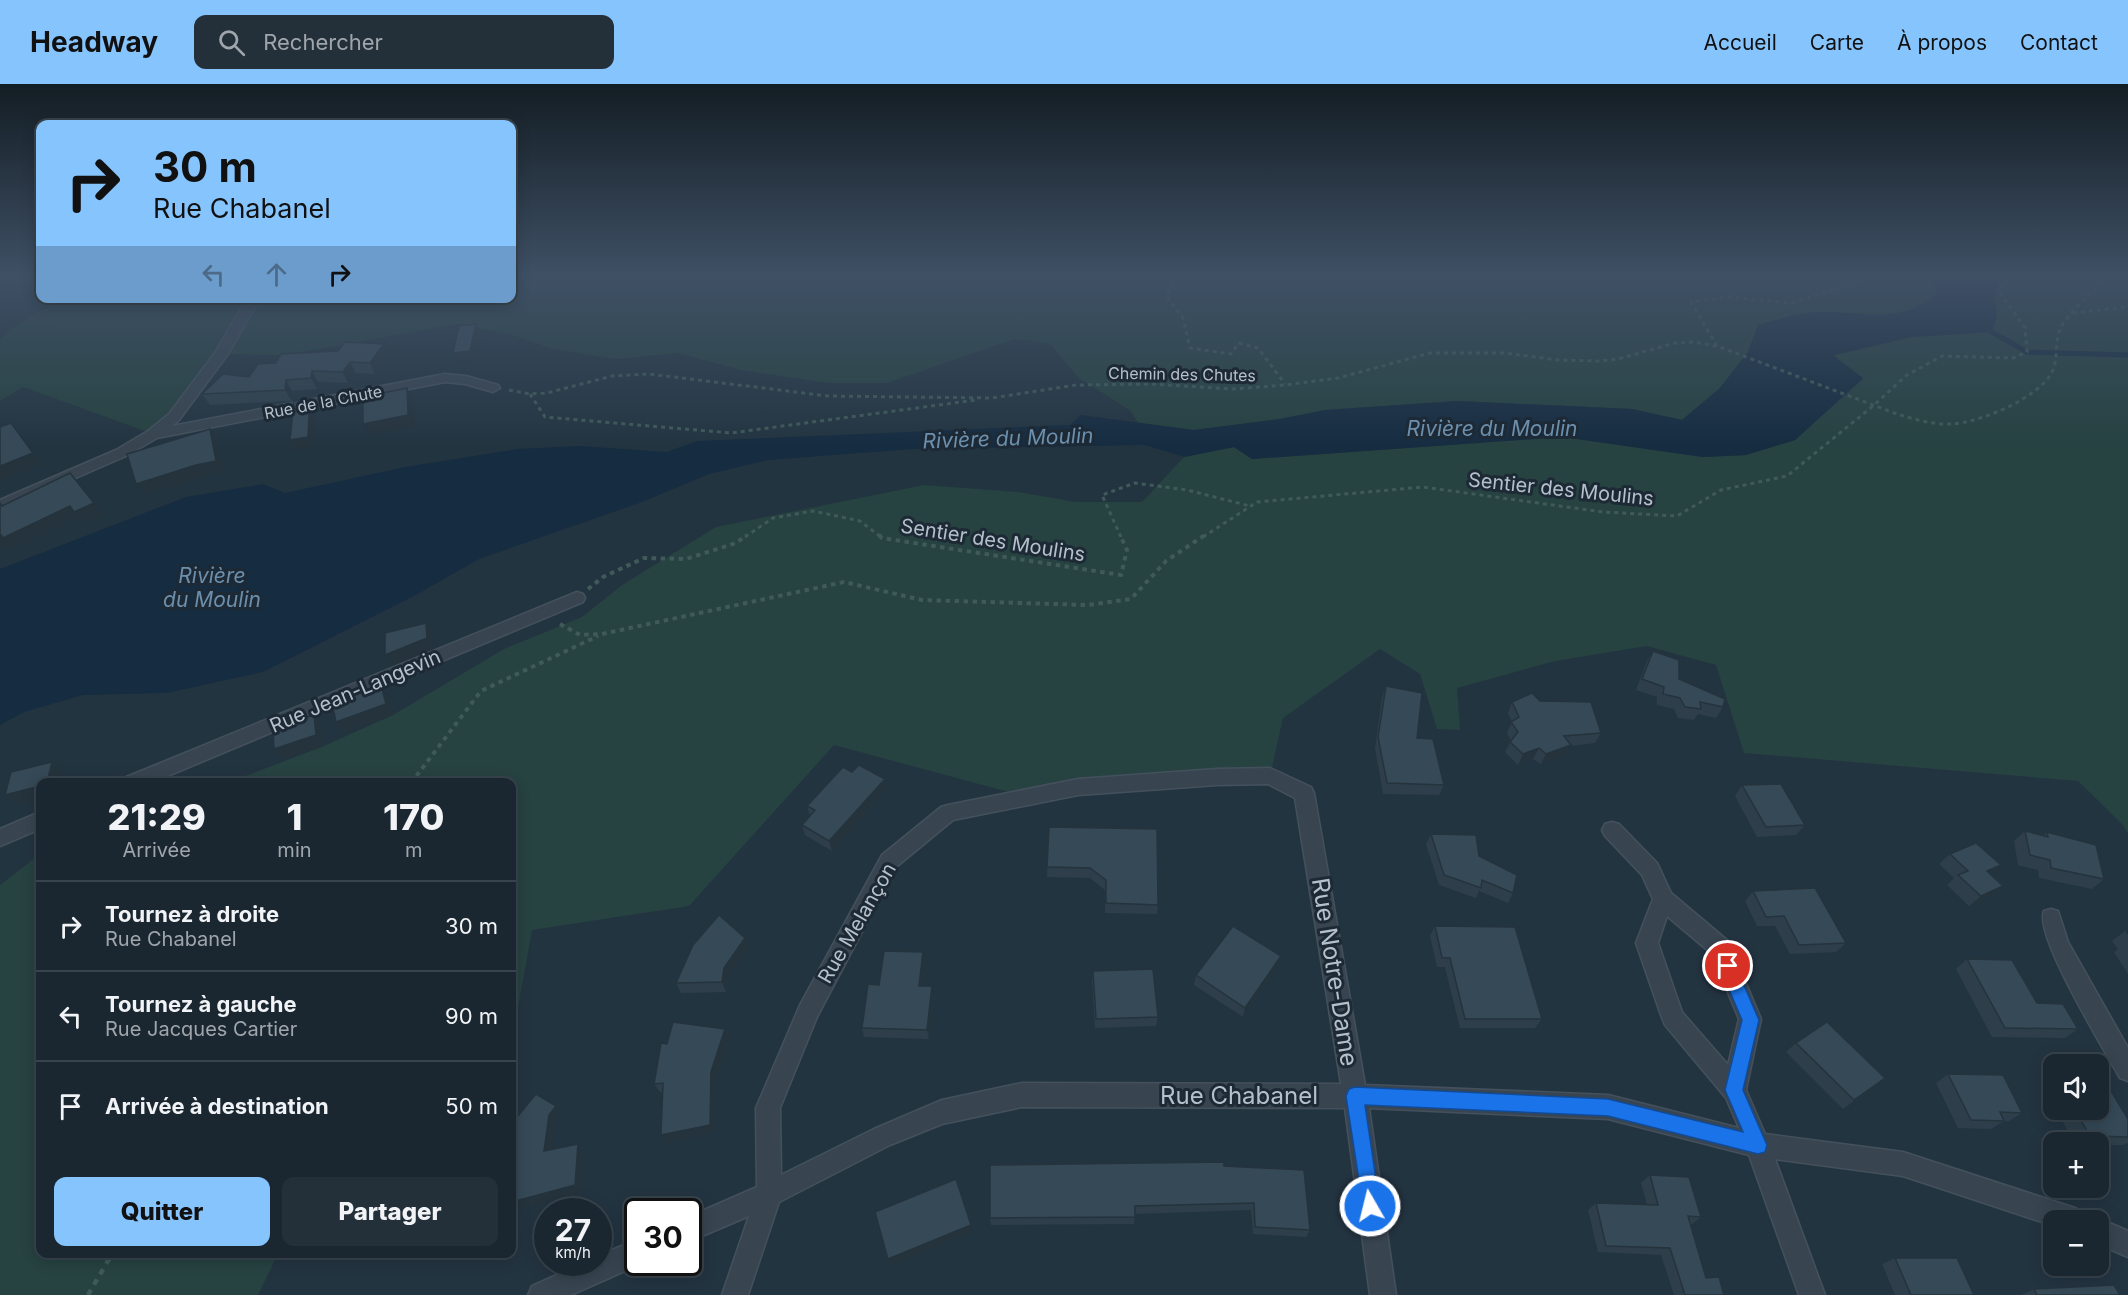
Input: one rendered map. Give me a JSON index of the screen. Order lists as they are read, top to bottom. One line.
{"streets":{"street":["Rue de la Chute","Rue Jean-Langevin","Rue Melançon","Rue Notre-Dame","Rue Chabanel"],"path":["Chemin des Chutes","Sentier des Moulins"]},"crossings":[["Chemin des Chutes","Rue de la Chute"],["Chemin des Chutes","Sentier des Moulins"],["Sentier des Moulins","Rue Jean-Langevin"],["Rue Melançon","Rue Notre-Dame"],["Rue Melançon","Rue Chabanel"],["Rue Notre-Dame","Rue Chabanel"]],"water":["Rivière du Moulin"],"page":{"header":"Headway","search":"Rechercher","nav":["Accueil","Carte","À propos","Contact"],"turn":["30 m","Rue Chabanel"],"eta":["21:29","Arrivée","1","min","170","m"],"list":[{"name":"Tournez à droite","note":"Rue Chabanel","value":"30 m"},{"name":"Tournez à gauche","note":"Rue Jacques Cartier","value":"90 m"},{"name":"Arrivée à destination","value":"50 m"}],"map_buttons":["+","−"],"buttons":["Quitter","Partager"],"speed":"27 km/h","limit":"30"}}
